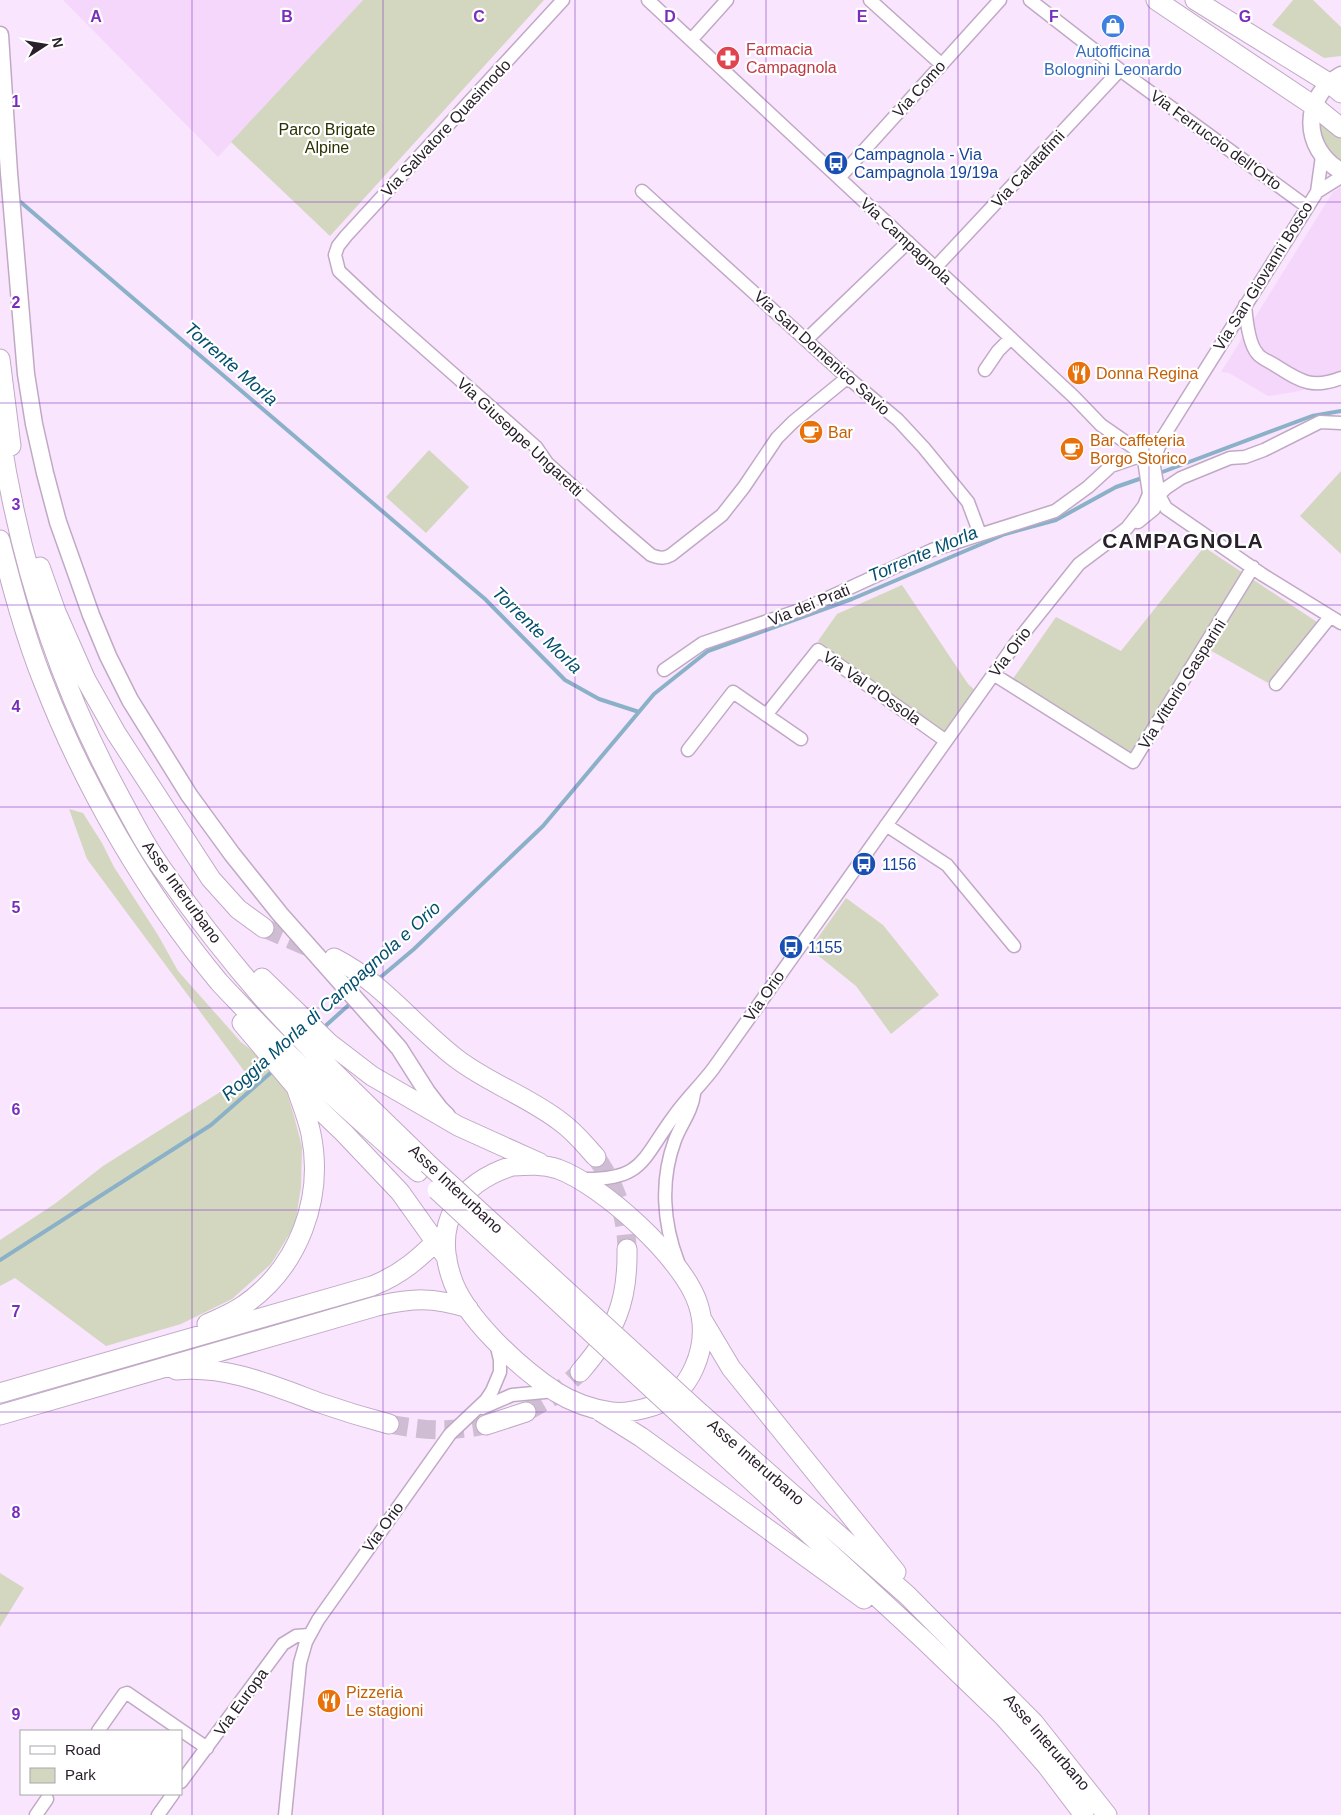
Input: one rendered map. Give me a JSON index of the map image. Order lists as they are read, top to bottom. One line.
{"streets":{"highway":["Asse Interurbano"],"street":["Via Como","Via Salvatore Quasimodo","Via Ferruccio dell'Orto","Via Calatafimi","Via Campagnola","Via San Giovanni Bosco","Via San Domenico Savio","Via Giuseppe Ungaretti","Via dei Prati","Via Orio","Via Vittorio Gasparini","Via Val d'Ossola","Via Europa"]},"crossings":[["Via Como","Via Campagnola"],["Via Salvatore Quasimodo","Via Giuseppe Ungaretti"],["Via Ferruccio dell'Orto","Via Calatafimi"],["Via Ferruccio dell'Orto","Via San Giovanni Bosco"],["Via Calatafimi","Via Campagnola"],["Via Campagnola","Via San Giovanni Bosco"],["Via Campagnola","Via dei Prati"],["Via San Giovanni Bosco","Via dei Prati"],["Via San Domenico Savio","Via Giuseppe Ungaretti"],["Via San Domenico Savio","Via dei Prati"],["Via Orio","Via Vittorio Gasparini"],["Via Orio","Via Val d'Ossola"],["Via Orio","Via Europa"]],"districts":["CAMPAGNOLA"],"water":["Torrente Morla","Roggia Morla di Campagnola e Orio"],"parks":["Parco Brigate Alpine"],"places":{"shop":["Autofficina Bolognini Leonardo"],"pharmacy":["Farmacia Campagnola"],"bus stop":["Campagnola - Via Campagnola 19/19a","1156","1155"],"restaurant":["Donna Regina","Pizzeria Le stagioni"],"cafe":["Bar","Bar caffeteria Borgo Storico"]},"legend":["Road","Park"],"north":"right","grid":{"columns":["A","B","C","D","E","F","G"],"rows":["1","2","3","4","5","6","7","8","9"]}}
